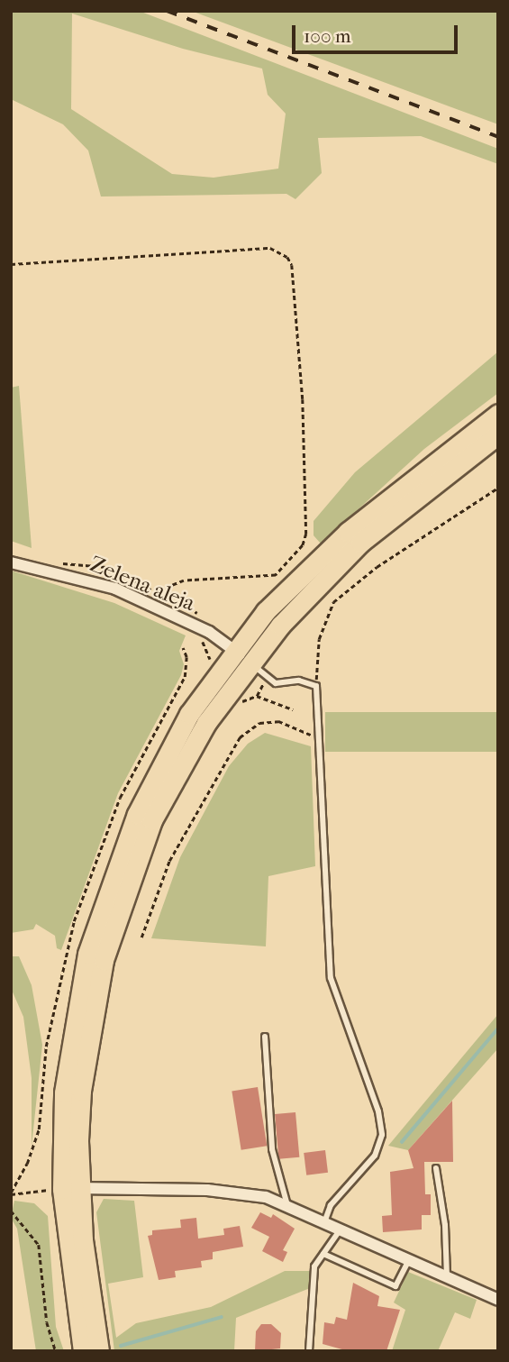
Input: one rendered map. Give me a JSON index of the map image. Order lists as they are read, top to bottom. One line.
{"streets":{"street":["Zelena aleja"]},"scale_bar":"100 m"}
